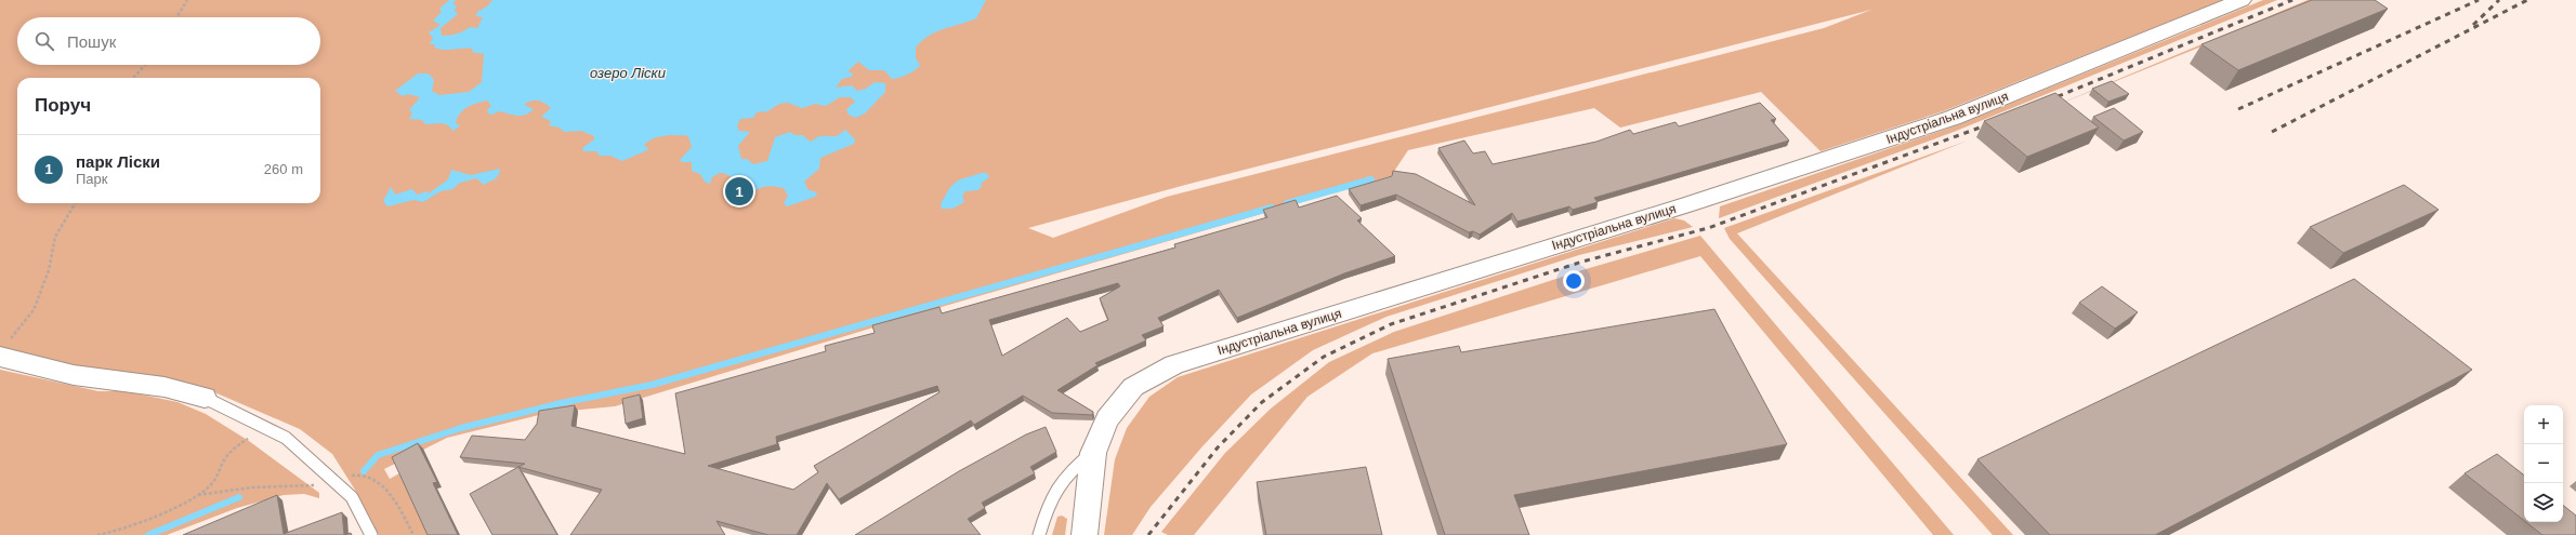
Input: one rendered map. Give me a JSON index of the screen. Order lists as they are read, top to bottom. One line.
{"streets":{"street":["Індустріальна вулиця"]},"water":["озеро Ліски"],"page":{"search":"Пошук","heading":"Поруч","list":[{"mark":"1","name":"парк Ліски","note":"Парк","value":"260 m"}],"pins":"1","map_buttons":["+","−"]}}
